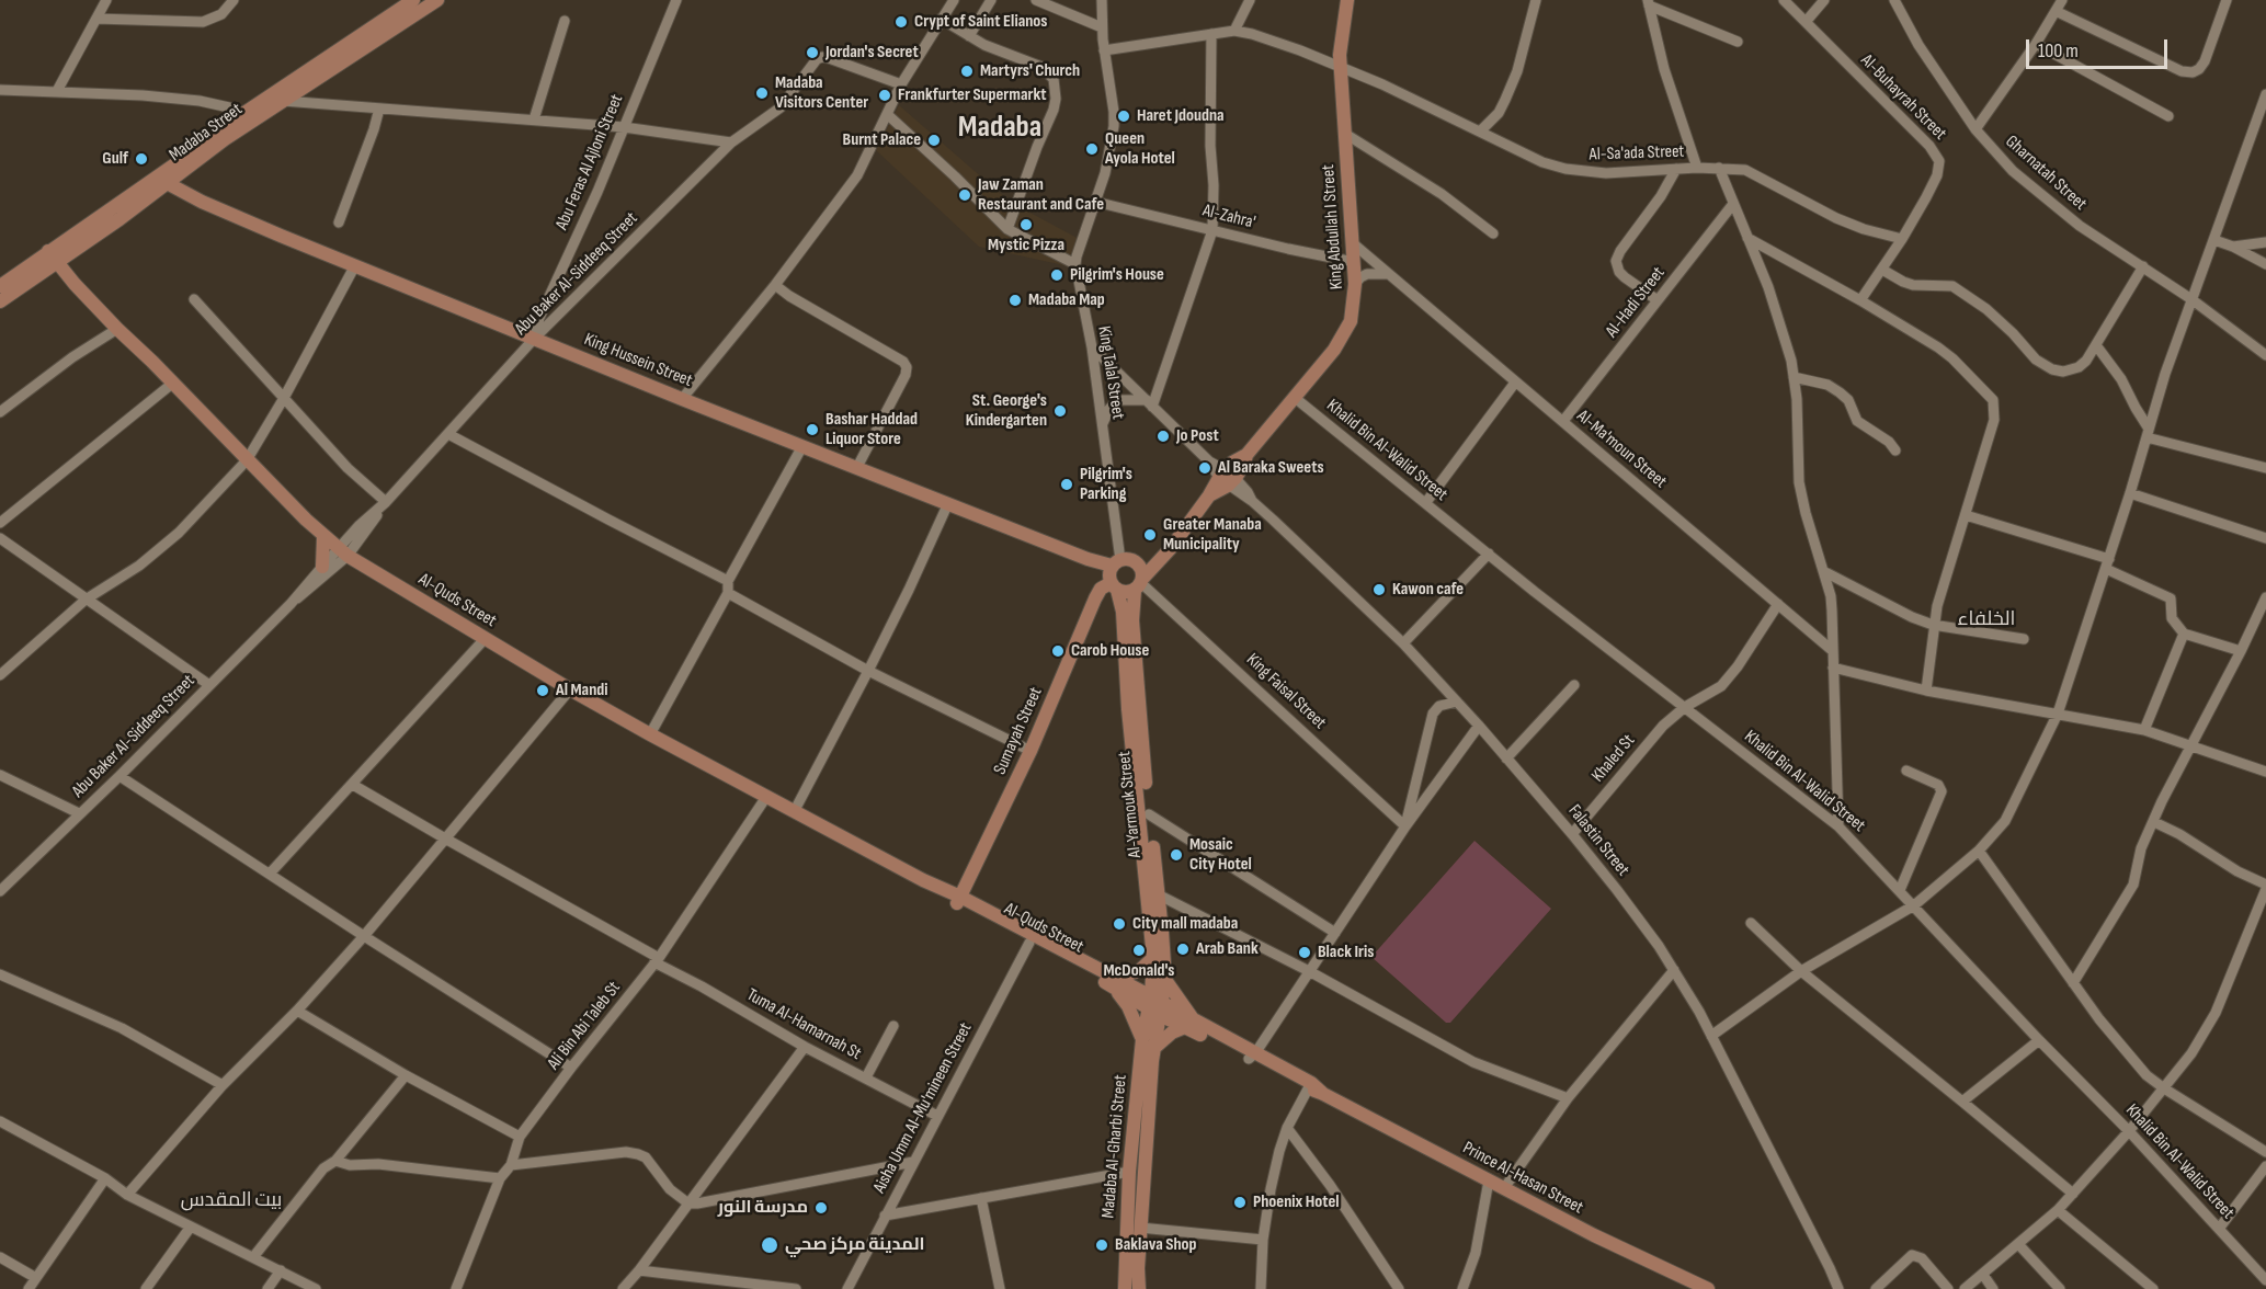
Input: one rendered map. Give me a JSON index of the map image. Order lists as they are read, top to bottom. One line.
{"streets":{"main road":["Madaba Street","King Abdullah I Street","King Hussein Street","Al-Quds Street","Sumayah Street","Al-Yarmouk Street","Madaba Al-Gharbi Street","Prince Al-Hasan Street"],"street":["Al-Buhayrah Street","Al-Sa'ada Street","Abu Feras Al Ajloni Street","Gharnatah Street","Al-Zahra'","Abu Baker Al-Siddeeq Street","Al-Hadi Street","King Talal Street","Al-Ma'moun Street","Khalid Bin Al-Walid Street","King Faisal Street","Khaled St","Falastin Street","Tuma Al-Hamarnah St","Ali Bin Abi Taleb St","Aisha Umm Al-Mu'mineen Street"]},"crossings":[["Al-Buhayrah Street","Al-Sa'ada Street"],["Madaba Street","King Hussein Street"],["Madaba Street","Al-Quds Street"],["Al-Sa'ada Street","King Abdullah I Street"],["Abu Feras Al Ajloni Street","Abu Baker Al-Siddeeq Street"],["Abu Feras Al Ajloni Street","King Hussein Street"],["Al-Zahra'","King Abdullah I Street"],["Al-Zahra'","King Talal Street"],["King Abdullah I Street","Al-Ma'moun Street"],["King Abdullah I Street","Khalid Bin Al-Walid Street"],["King Abdullah I Street","Falastin Street"],["Abu Baker Al-Siddeeq Street","King Hussein Street"],["Abu Baker Al-Siddeeq Street","Al-Quds Street"],["Al-Hadi Street","Al-Ma'moun Street"],["King Hussein Street","King Talal Street"],["King Hussein Street","King Faisal Street"],["King Hussein Street","Sumayah Street"],["King Hussein Street","Al-Yarmouk Street"],["King Talal Street","King Faisal Street"],["King Talal Street","Sumayah Street"],["King Talal Street","Al-Yarmouk Street"],["King Talal Street","Falastin Street"],["Al-Ma'moun Street","Khaled St"],["Khalid Bin Al-Walid Street","Khaled St"],["Al-Quds Street","Sumayah Street"],["Al-Quds Street","Al-Yarmouk Street"],["Al-Quds Street","Ali Bin Abi Taleb St"],["Al-Quds Street","Aisha Umm Al-Mu'mineen Street"],["Al-Quds Street","Madaba Al-Gharbi Street"],["Al-Quds Street","Prince Al-Hasan Street"],["King Faisal Street","Sumayah Street"],["King Faisal Street","Al-Yarmouk Street"],["Sumayah Street","Al-Yarmouk Street"],["Khaled St","Falastin Street"],["Al-Yarmouk Street","Madaba Al-Gharbi Street"],["Al-Yarmouk Street","Prince Al-Hasan Street"],["Tuma Al-Hamarnah St","Ali Bin Abi Taleb St"],["Tuma Al-Hamarnah St","Aisha Umm Al-Mu'mineen Street"],["Madaba Al-Gharbi Street","Prince Al-Hasan Street"]],"districts":["Madaba","الخلفاء","بيت المقدس"],"places":["Crypt of Saint Elianos","Jordan's Secret","Martyrs' Church","Madaba Visitors Center","Frankfurter Supermarkt","Haret Jdoudna","Burnt Palace","Queen Ayola Hotel","Gulf","Jaw Zaman Restaurant and Cafe","Mystic Pizza","Pilgrim's House","Madaba Map","St. George's Kindergarten","Bashar Haddad Liquor Store","Jo Post","Al Baraka Sweets","Pilgrim's Parking","Greater Manaba Municipality","Kawon cafe","Carob House","Al Mandi","Mosaic City Hotel","City mall madaba","Arab Bank","McDonald's","Black Iris","Phoenix Hotel","مدرسة النور","المدينة مركز صحي","Baklava Shop"],"scale_bar":"100 m"}
